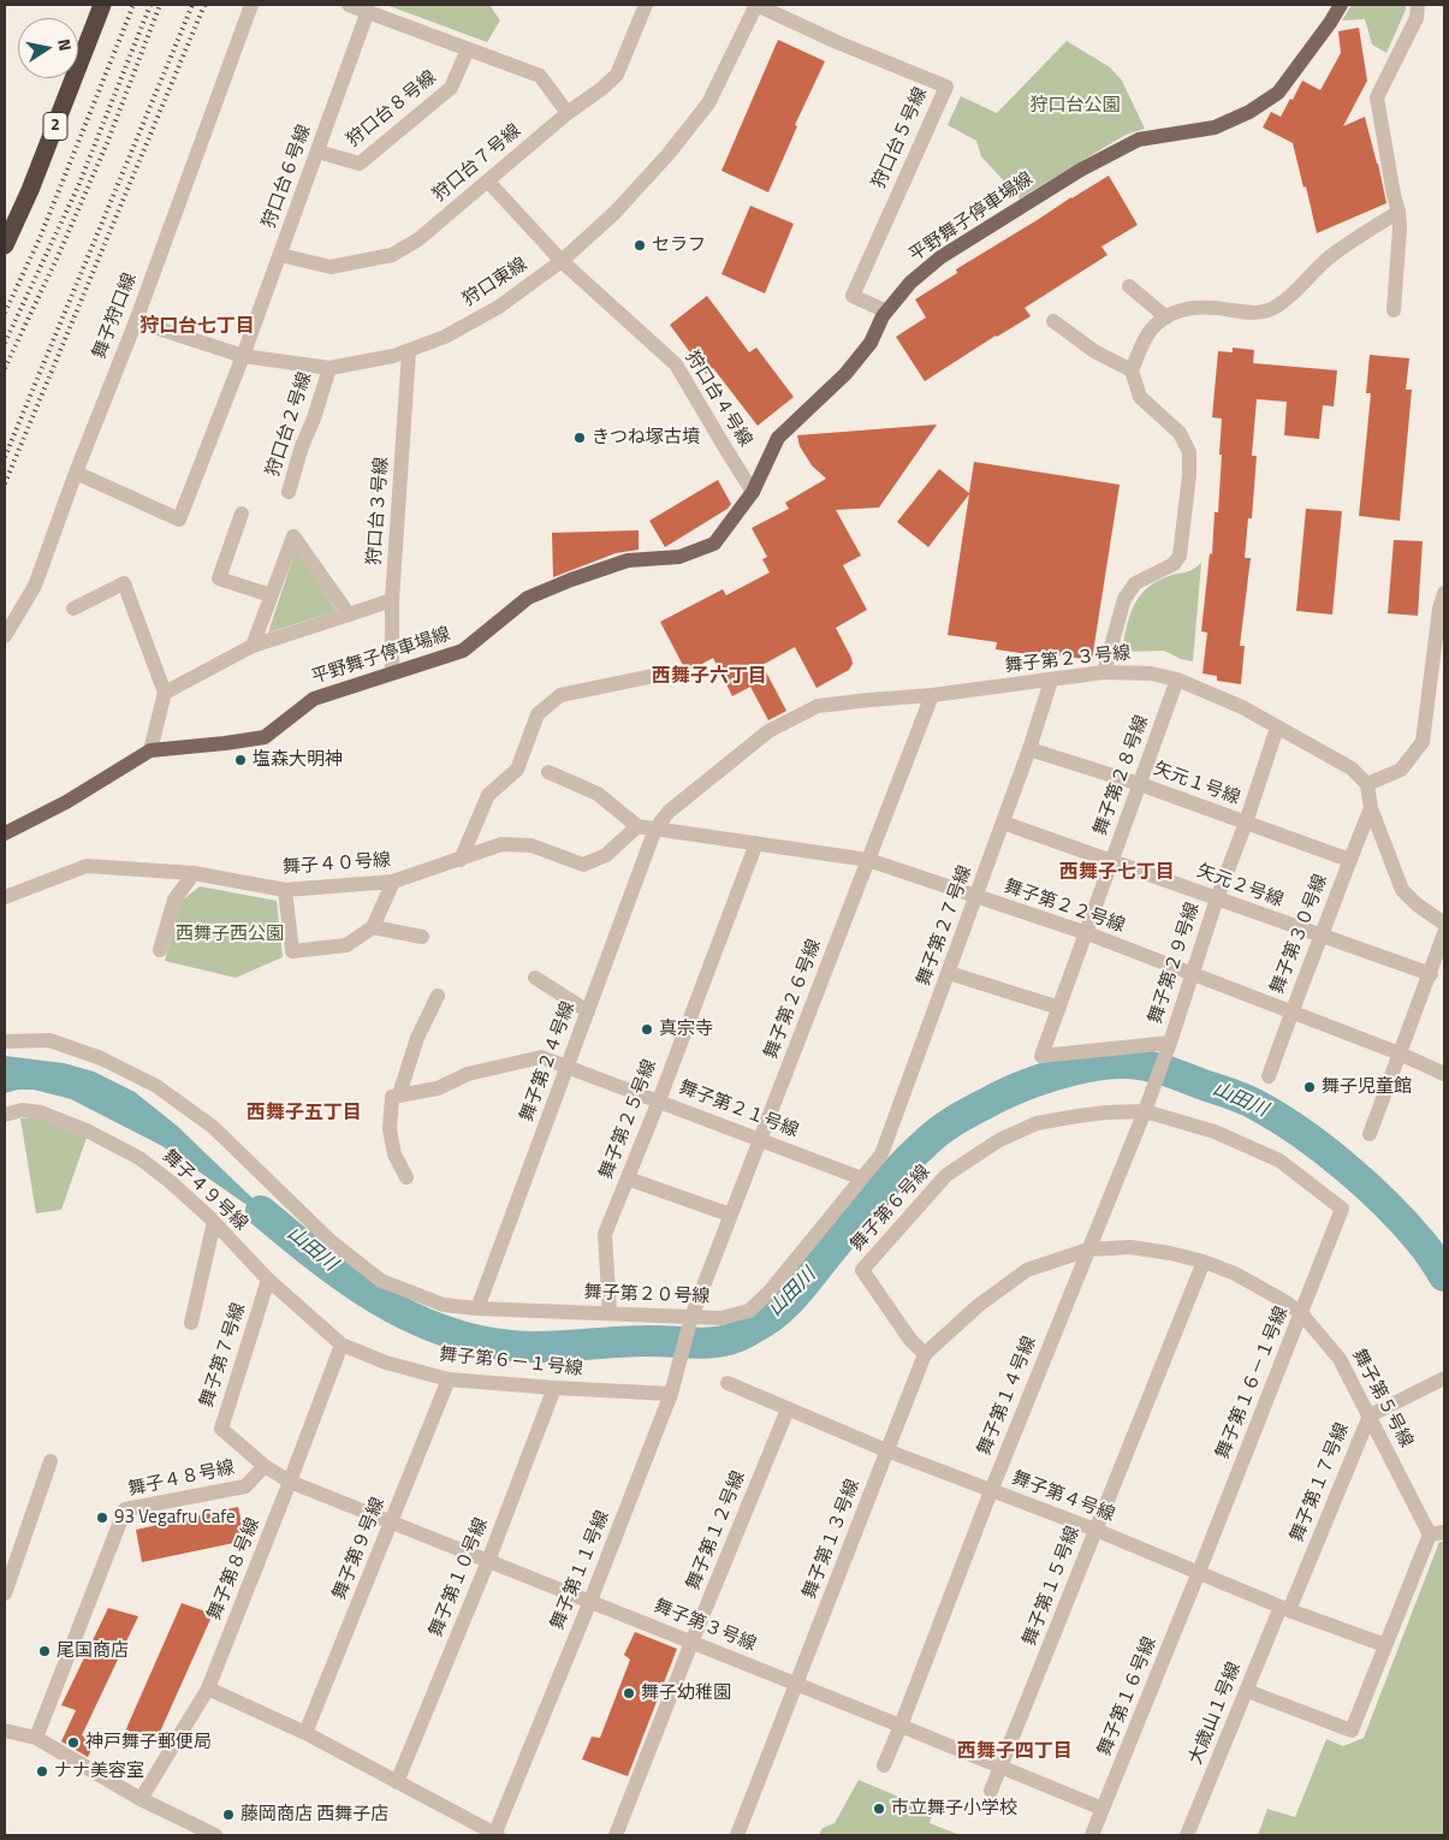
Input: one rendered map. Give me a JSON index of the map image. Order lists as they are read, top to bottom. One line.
{"streets":{"highway":["2"],"main road":["平野舞子停車場線"],"street":["狩口台８号線","狩口台５号線","狩口台７号線","狩口台６号線","狩口東線","舞子狩口線","狩口台４号線","狩口台２号線","狩口台３号線","舞子第２３号線","舞子第２８号線","矢元１号線","舞子４０号線","矢元２号線","舞子第２２号線","舞子第２７号線","舞子第３０号線","舞子第２９号線","舞子第２６号線","舞子第２４号線","舞子第２１号線","舞子第２５号線","舞子４９号線","舞子第６号線","舞子第２０号線","舞子第７号線","舞子第６－１号線","舞子第１６－１号線","舞子第１４号線","舞子第５号線","舞子４８号線","舞子第１７号線","舞子第４号線","舞子第１２号線","舞子第１３号線","舞子第９号線","舞子第８号線","舞子第１１号線","舞子第１０号線","舞子第１５号線","舞子第３号線","舞子第１６号線","大歳山１号線"]},"crossings":[["狩口台８号線","狩口台６号線"],["狩口台５号線","平野舞子停車場線"],["狩口台５号線","狩口東線"],["狩口台７号線","狩口台６号線"],["狩口台７号線","狩口台４号線"],["狩口台６号線","狩口東線"],["狩口台６号線","舞子狩口線"],["平野舞子停車場線","狩口台４号線"],["平野舞子停車場線","狩口台３号線"],["狩口東線","舞子狩口線"],["狩口東線","狩口台４号線"],["狩口東線","狩口台２号線"],["狩口東線","狩口台３号線"],["舞子第２３号線","舞子第２８号線"],["舞子第２３号線","舞子第２２号線"],["舞子第２３号線","舞子第２７号線"],["舞子第２３号線","舞子第２９号線"],["舞子第２３号線","舞子第２６号線"],["舞子第２３号線","舞子第２４号線"],["舞子第２８号線","矢元１号線"],["舞子第２８号線","矢元２号線"],["舞子第２８号線","舞子第２２号線"],["舞子第２８号線","舞子第２９号線"],["舞子第２８号線","舞子第１４号線"],["矢元１号線","舞子第２７号線"],["矢元１号線","舞子第３０号線"],["矢元１号線","舞子第２９号線"],["矢元２号線","舞子第２７号線"],["矢元２号線","舞子第３０号線"],["矢元２号線","舞子第２９号線"],["舞子第２２号線","舞子第２７号線"],["舞子第２２号線","舞子第３０号線"],["舞子第２２号線","舞子第２９号線"],["舞子第２２号線","舞子第２６号線"],["舞子第２２号線","舞子第２４号線"],["舞子第２２号線","舞子第２５号線"],["舞子第２７号線","舞子第２１号線"],["舞子第２７号線","舞子第２０号線"],["舞子第２９号線","舞子第１４号線"],["舞子第２６号線","舞子第２１号線"],["舞子第２６号線","舞子第２０号線"],["舞子第２６号線","舞子第１１号線"],["舞子第２４号線","舞子第２１号線"],["舞子第２４号線","舞子第２０号線"],["舞子第２１号線","舞子第２５号線"],["舞子第２１号線","舞子第２０号線"],["舞子第２５号線","舞子第２０号線"],["舞子４９号線","舞子第７号線"],["舞子４９号線","舞子第６－１号線"],["舞子第６号線","舞子第１６－１号線"],["舞子第６号線","舞子第１４号線"],["舞子第６号線","舞子第５号線"],["舞子第６号線","舞子第１３号線"],["舞子第２０号線","舞子第１１号線"],["舞子第７号線","舞子第６－１号線"],["舞子第７号線","舞子４８号線"],["舞子第７号線","舞子第８号線"],["舞子第７号線","舞子第３号線"],["舞子第６－１号線","舞子第９号線"],["舞子第６－１号線","舞子第８号線"],["舞子第６－１号線","舞子第１１号線"],["舞子第６－１号線","舞子第１０号線"],["舞子第１６－１号線","舞子第５号線"],["舞子第１６－１号線","舞子第４号線"],["舞子第１６－１号線","舞子第１６号線"],["舞子第１４号線","舞子第５号線"],["舞子第１４号線","舞子第４号線"],["舞子第１４号線","舞子第３号線"],["舞子第５号線","舞子第１７号線"],["舞子第５号線","舞子第１３号線"],["舞子第５号線","舞子第１５号線"],["舞子第１７号線","舞子第４号線"],["舞子第１７号線","大歳山１号線"],["舞子第４号線","舞子第１２号線"],["舞子第４号線","舞子第１３号線"],["舞子第４号線","舞子第１５号線"],["舞子第４号線","舞子第１６号線"],["舞子第４号線","大歳山１号線"],["舞子第１２号線","舞子第３号線"],["舞子第１３号線","舞子第３号線"],["舞子第９号線","舞子第３号線"],["舞子第８号線","舞子第３号線"],["舞子第１１号線","舞子第３号線"],["舞子第１０号線","舞子第３号線"],["舞子第１５号線","舞子第３号線"],["舞子第３号線","舞子第１６号線"]],"districts":["狩口台七丁目","西舞子六丁目","西舞子七丁目","西舞子五丁目","西舞子四丁目"],"water":["山田川"],"parks":["狩口台公園","西舞子西公園"],"places":["セラフ","きつね塚古墳","塩森大明神","真宗寺","舞子児童館","93 Vegafru Cafe","尾国商店","舞子幼稚園","神戸舞子郵便局","ナナ美容室","市立舞子小学校","藤岡商店 西舞子店"],"north":"right"}
